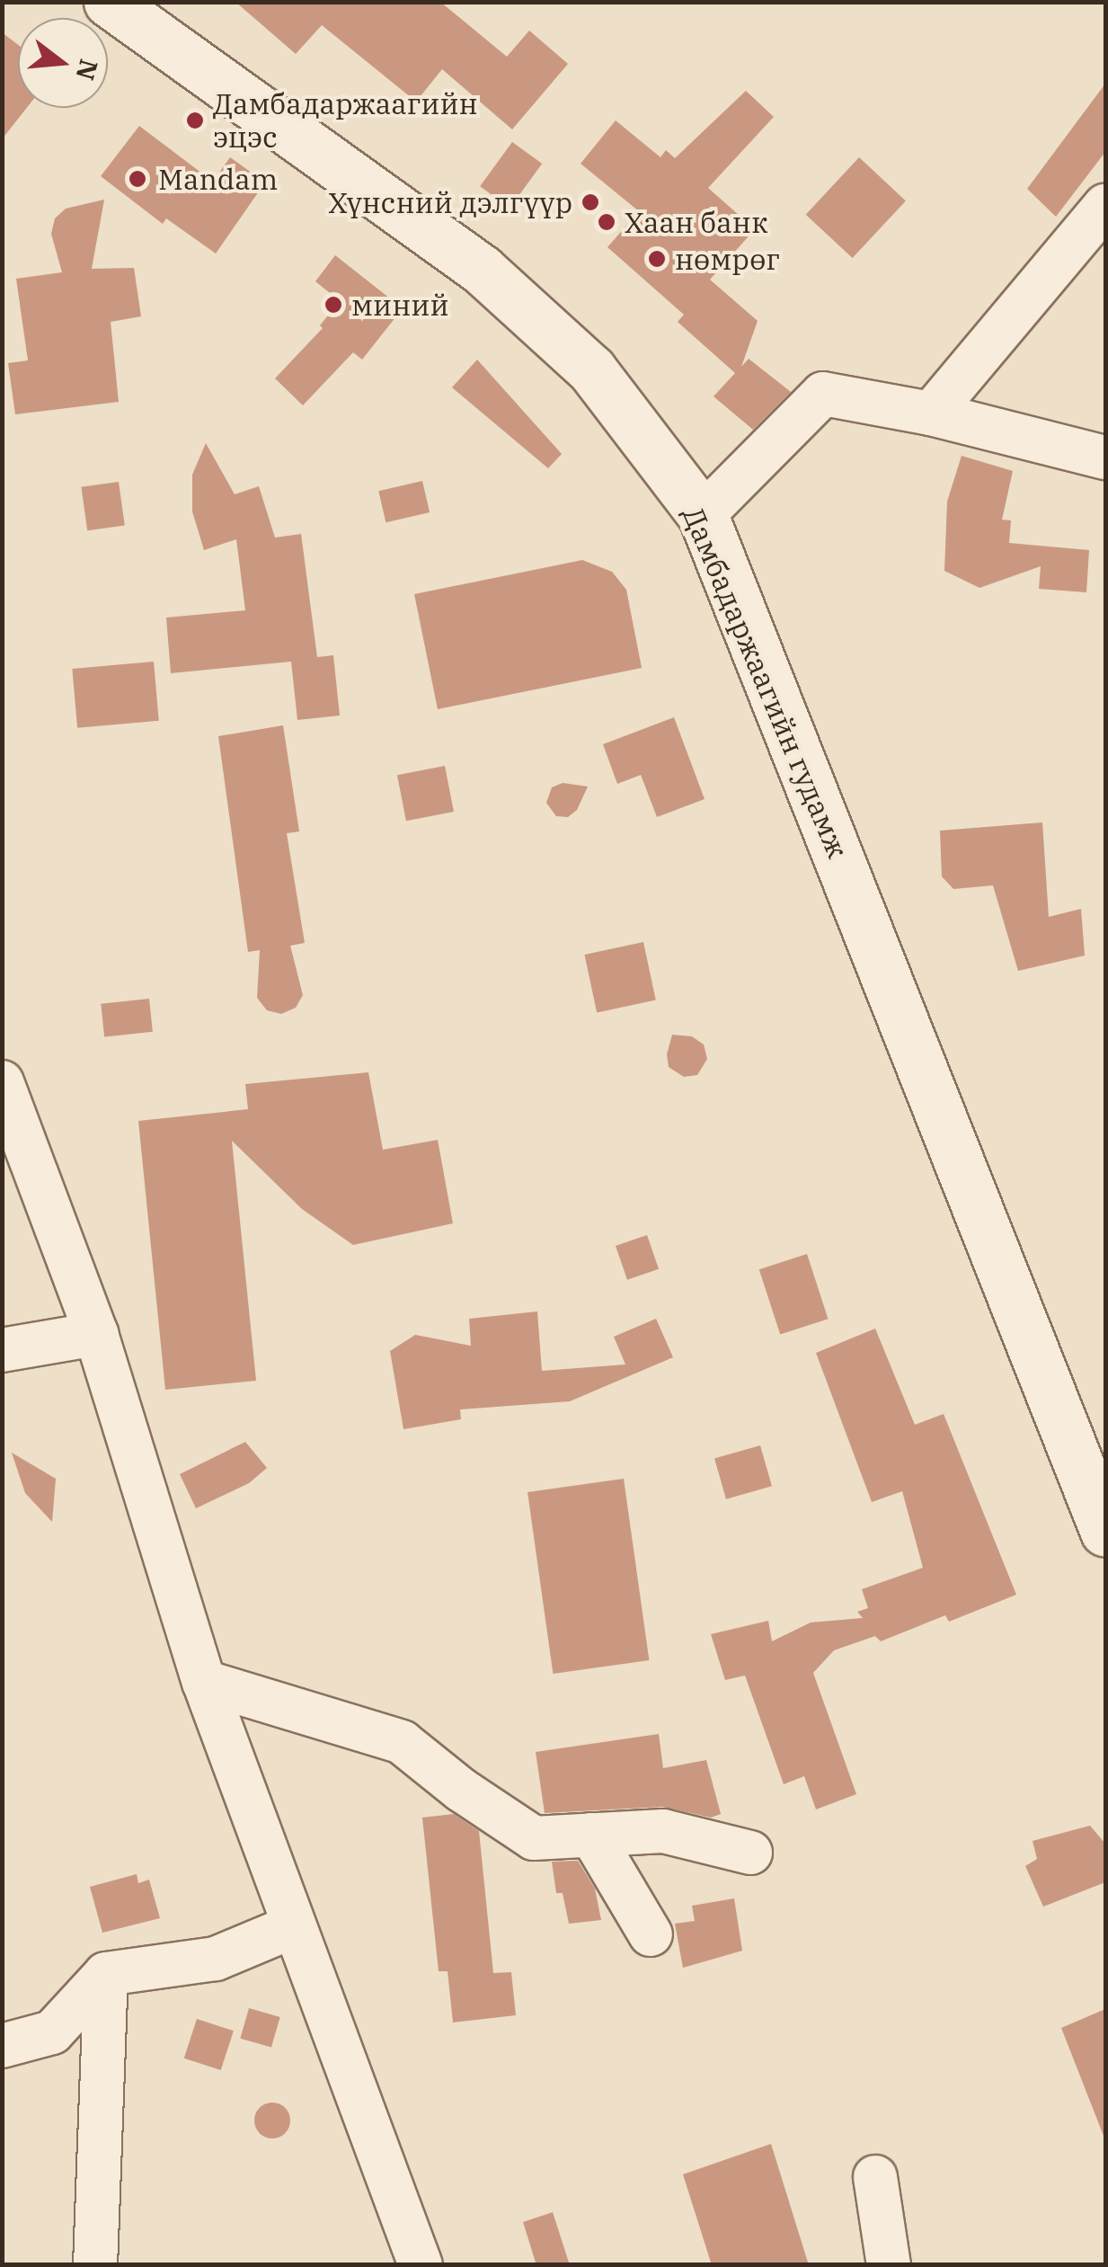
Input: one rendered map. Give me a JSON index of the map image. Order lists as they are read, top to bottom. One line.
{"streets":{"main road":["Дамбадаржаагийн гудамж"]},"places":["Дамбадаржаагийн эцэс","Mandam","Хүнсний дэлгүүр","Хаан банк","нөмрөг","миний"],"north":"right"}
